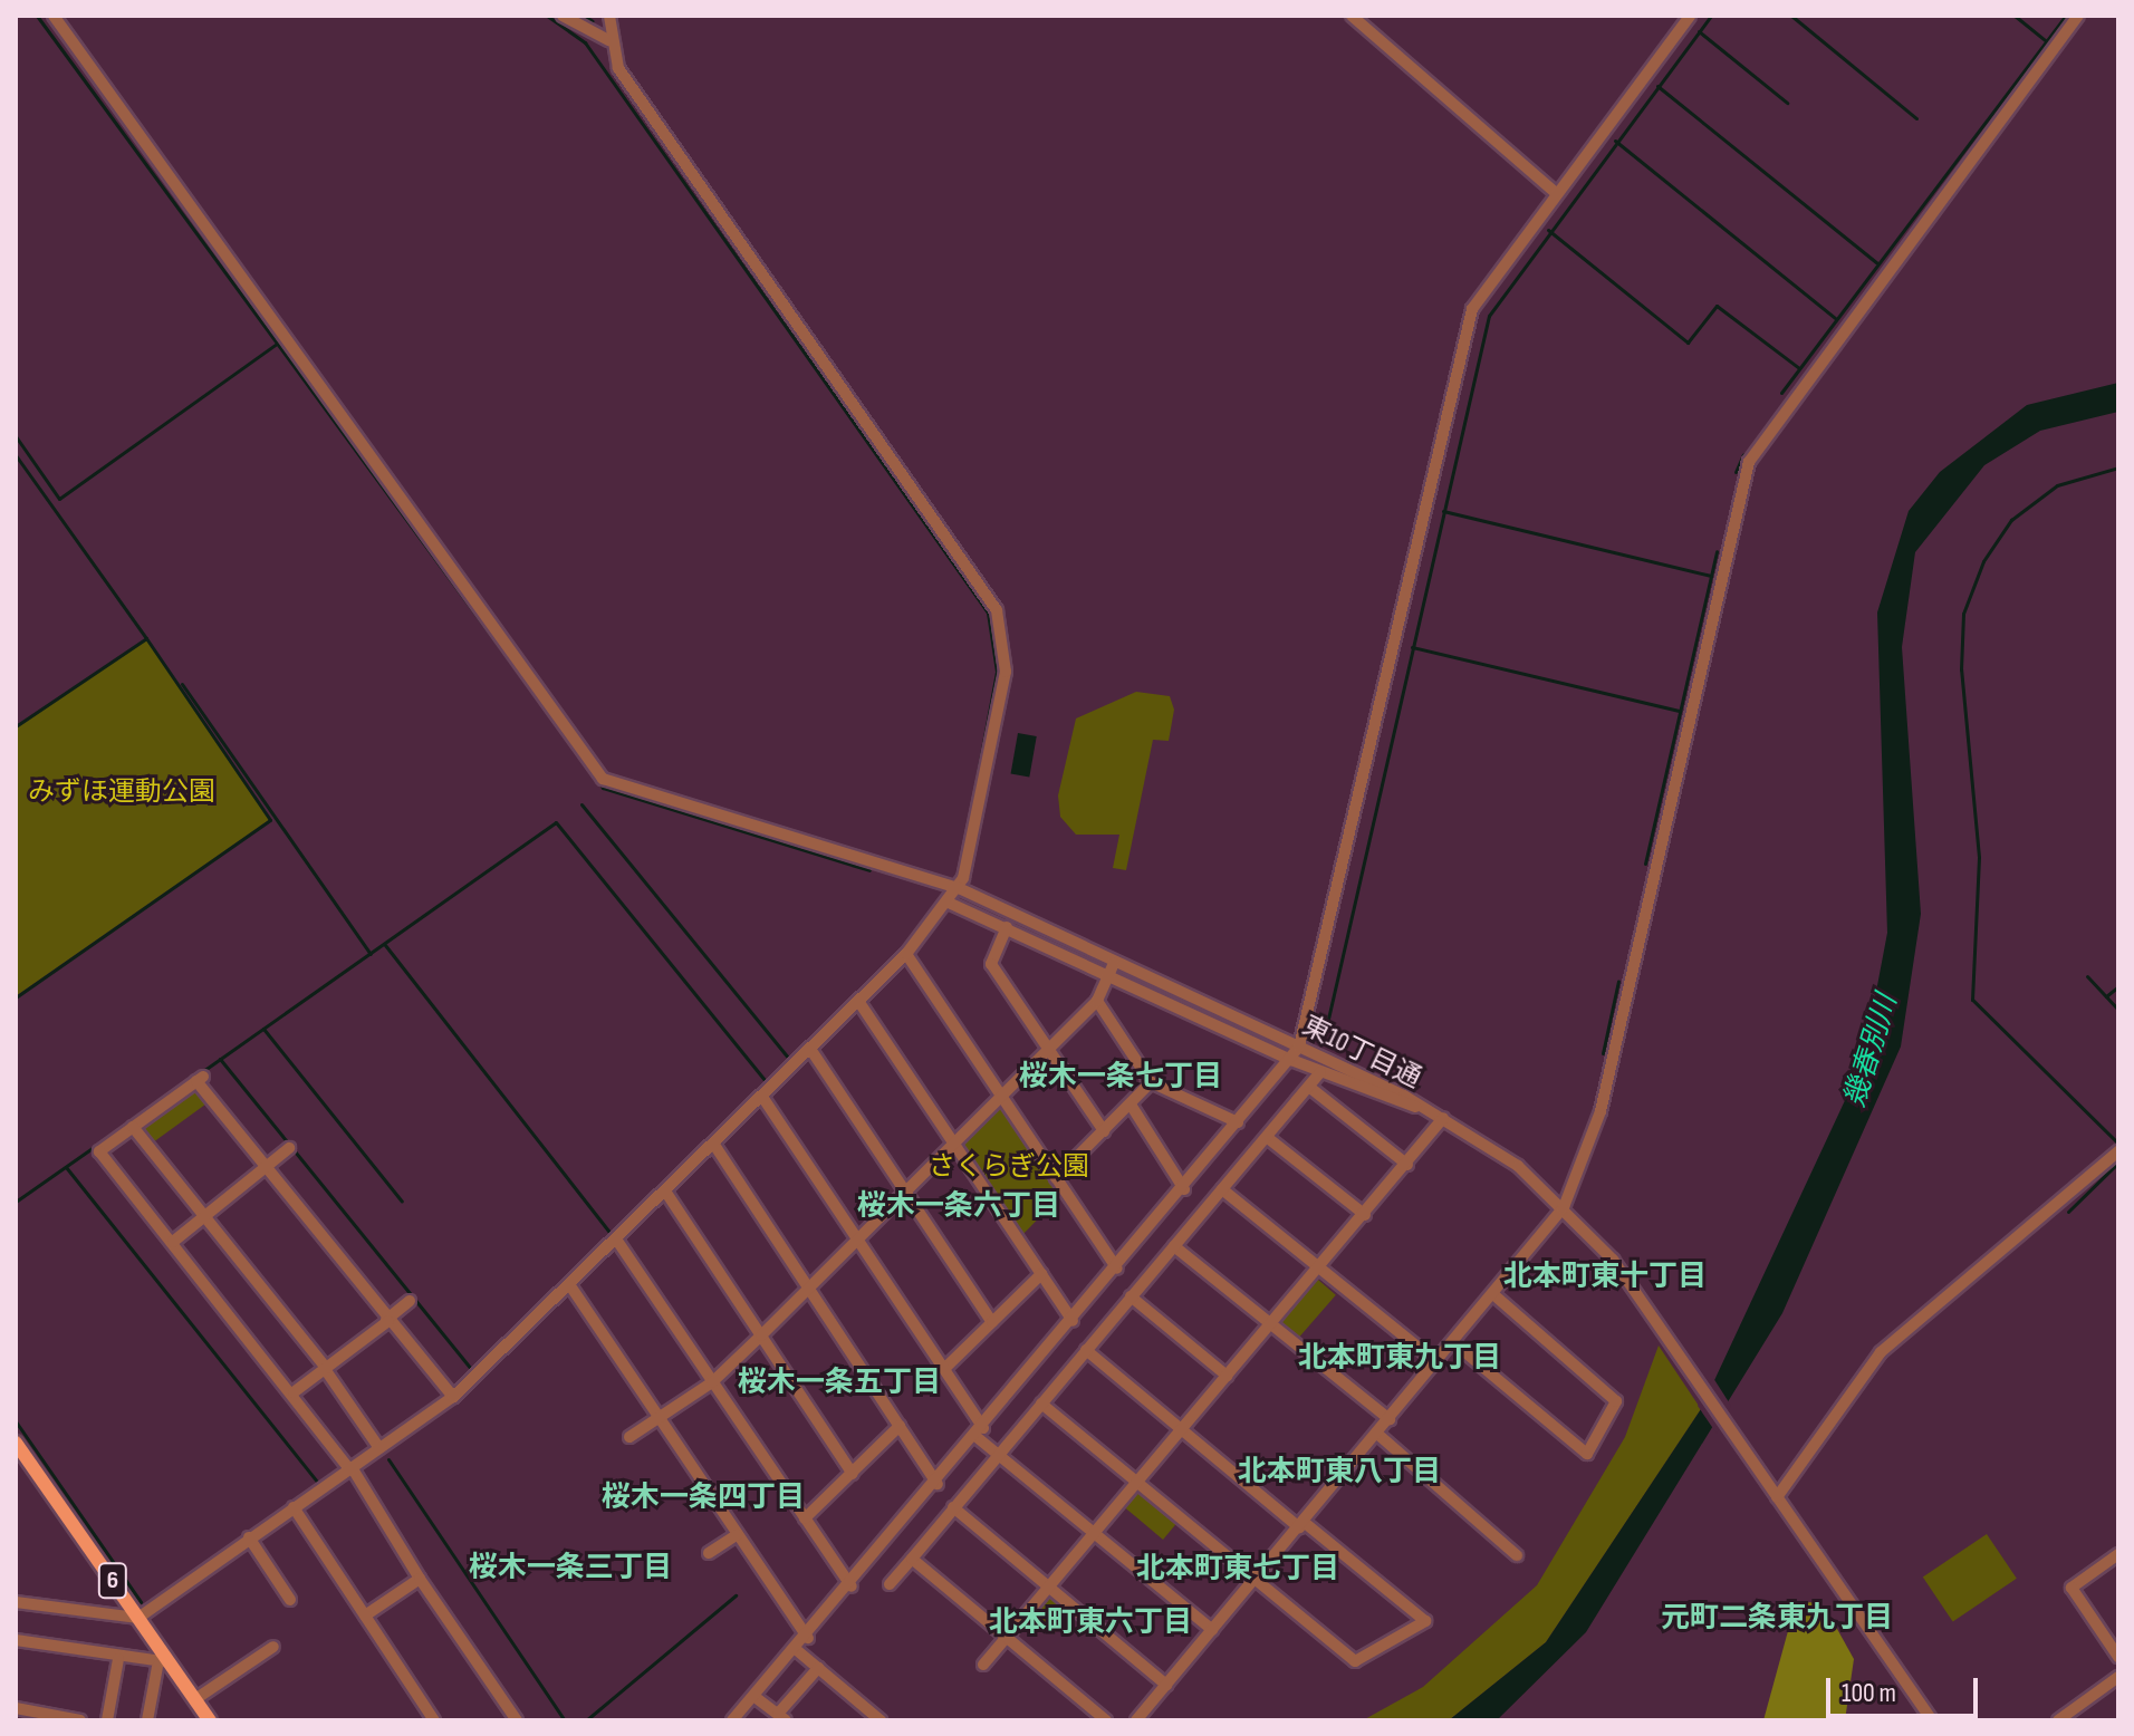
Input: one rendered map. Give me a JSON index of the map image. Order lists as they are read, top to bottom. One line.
{"streets":{"main road":["6"],"street":["東10丁目通"]},"districts":["桜木一条七丁目","桜木一条六丁目","北本町東十丁目","北本町東九丁目","桜木一条五丁目","北本町東八丁目","桜木一条四丁目","桜木一条三丁目","北本町東七丁目","元町二条東九丁目","北本町東六丁目"],"water":["幾春別川"],"parks":["みずほ運動公園","さくらぎ公園"],"scale_bar":"100 m"}
